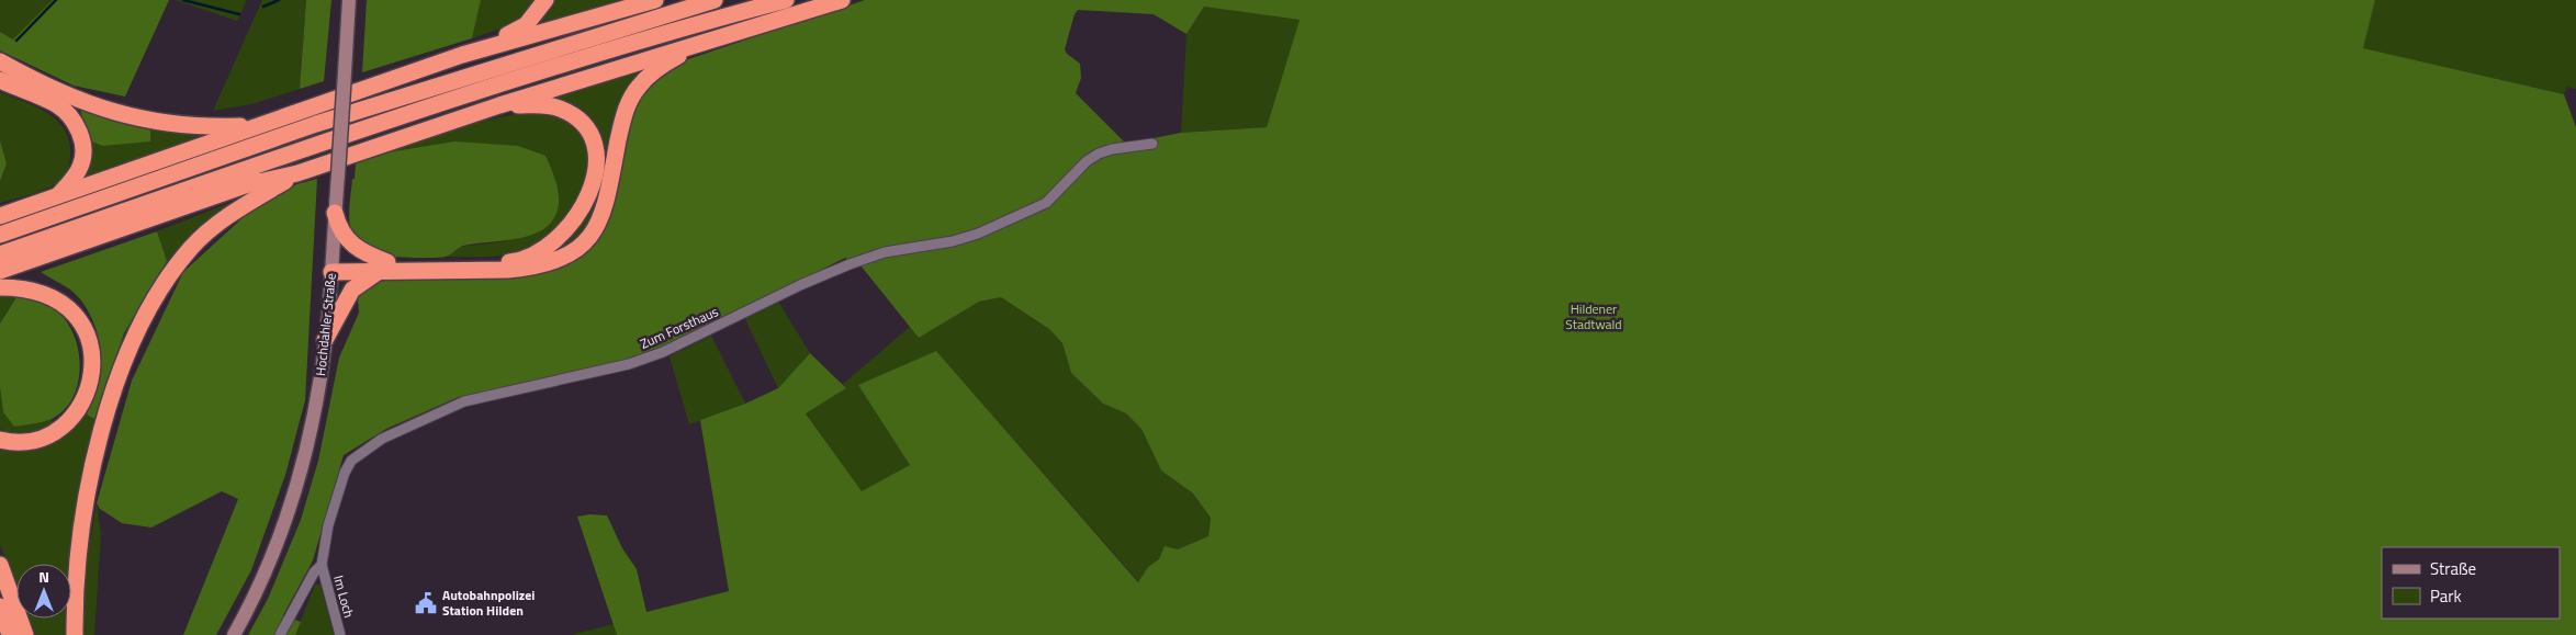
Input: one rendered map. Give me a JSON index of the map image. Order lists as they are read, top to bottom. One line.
{"streets":{"main road":["Hochdahler Straße"],"street":["Zum Forsthaus","Im Loch"]},"crossings":[["Zum Forsthaus","Im Loch"]],"parks":["Hildener Stadtwald"],"places":{"public building":["Autobahnpolizei Station Hilden"]},"legend":["Straße","Park"],"north":"top"}
